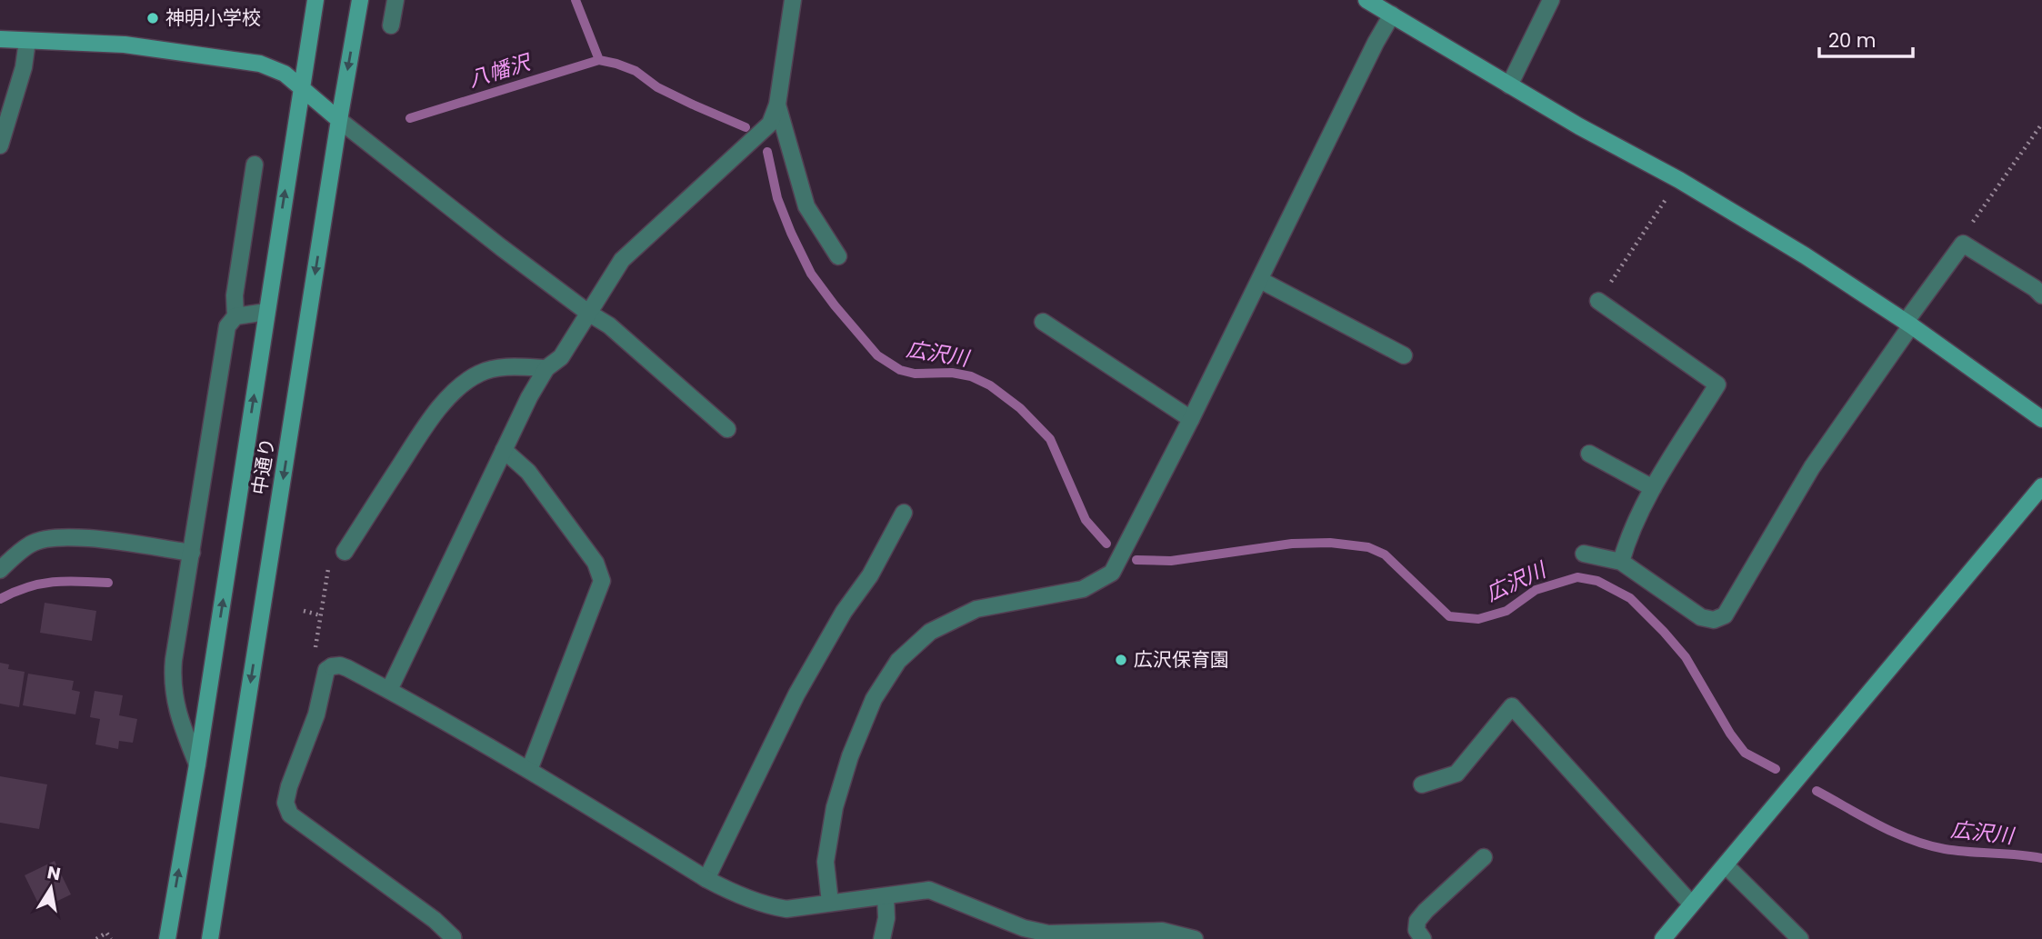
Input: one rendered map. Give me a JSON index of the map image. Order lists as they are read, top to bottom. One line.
{"streets":{"street":["中通り"]},"water":["八幡沢","広沢川"],"places":["神明小学校","広沢保育園"],"scale_bar":"20 m","north":"top"}
